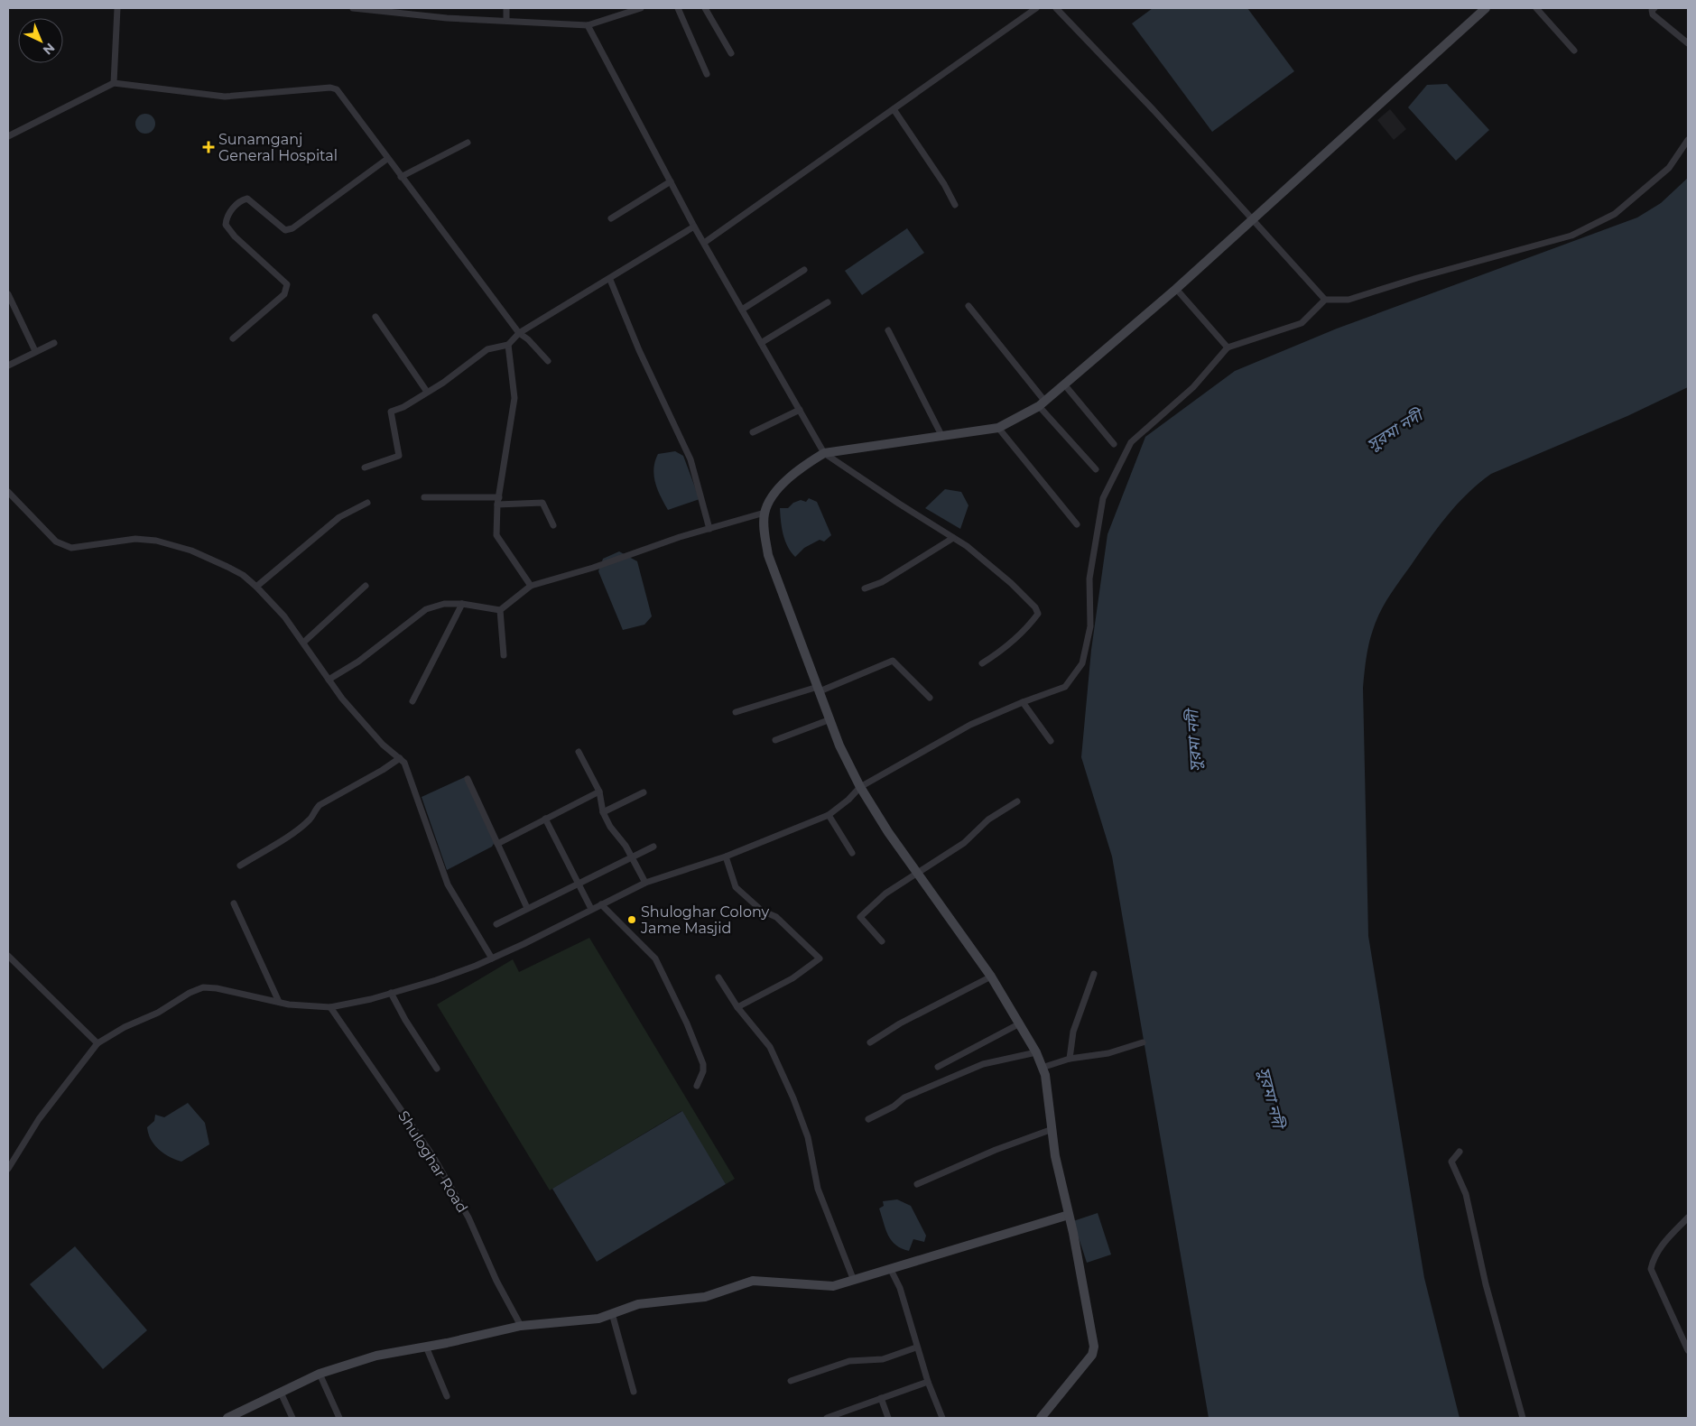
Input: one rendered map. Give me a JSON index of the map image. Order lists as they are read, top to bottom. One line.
{"streets":{"street":["Shuloghar Road"]},"water":["সুরমা নদী"],"places":{"health":["Sunamganj General Hospital"],"other":["Shuloghar Colony Jame Masjid"]},"north":"bottom right"}
